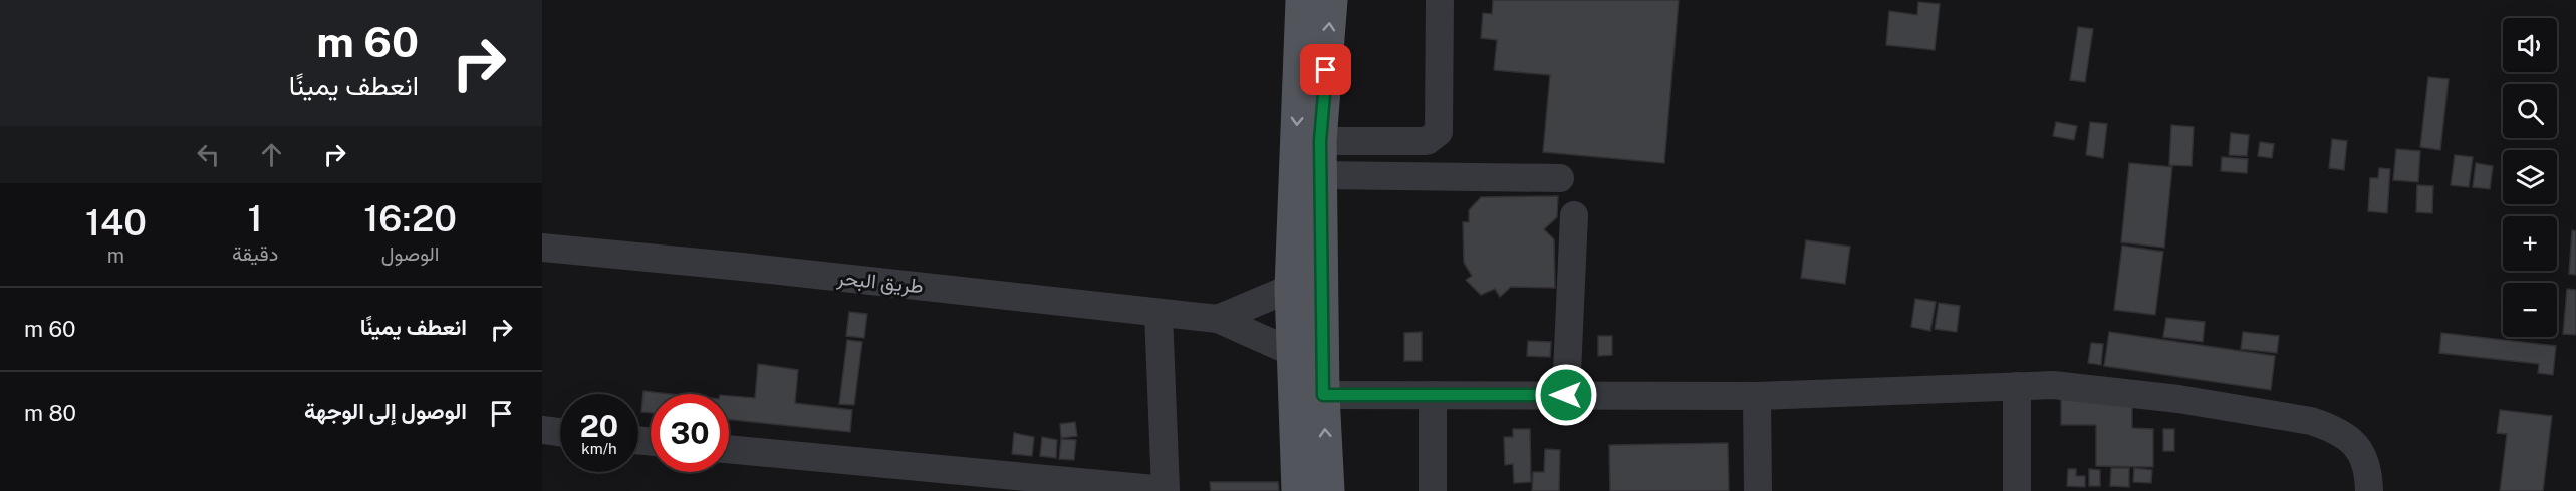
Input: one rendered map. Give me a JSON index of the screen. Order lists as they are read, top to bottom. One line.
{"streets":{"street":["طريق البحر"]},"page":{"turn":["60 m","انعطف يمينًا"],"map_buttons":["+","−"],"eta":["16:20","الوصول","1","دقيقة","140","m"],"list":[{"name":"انعطف يمينًا","value":"60 m"},{"name":"الوصول إلى الوجهة","value":"80 m"}],"speed":"20 km/h","limit":"30"}}
